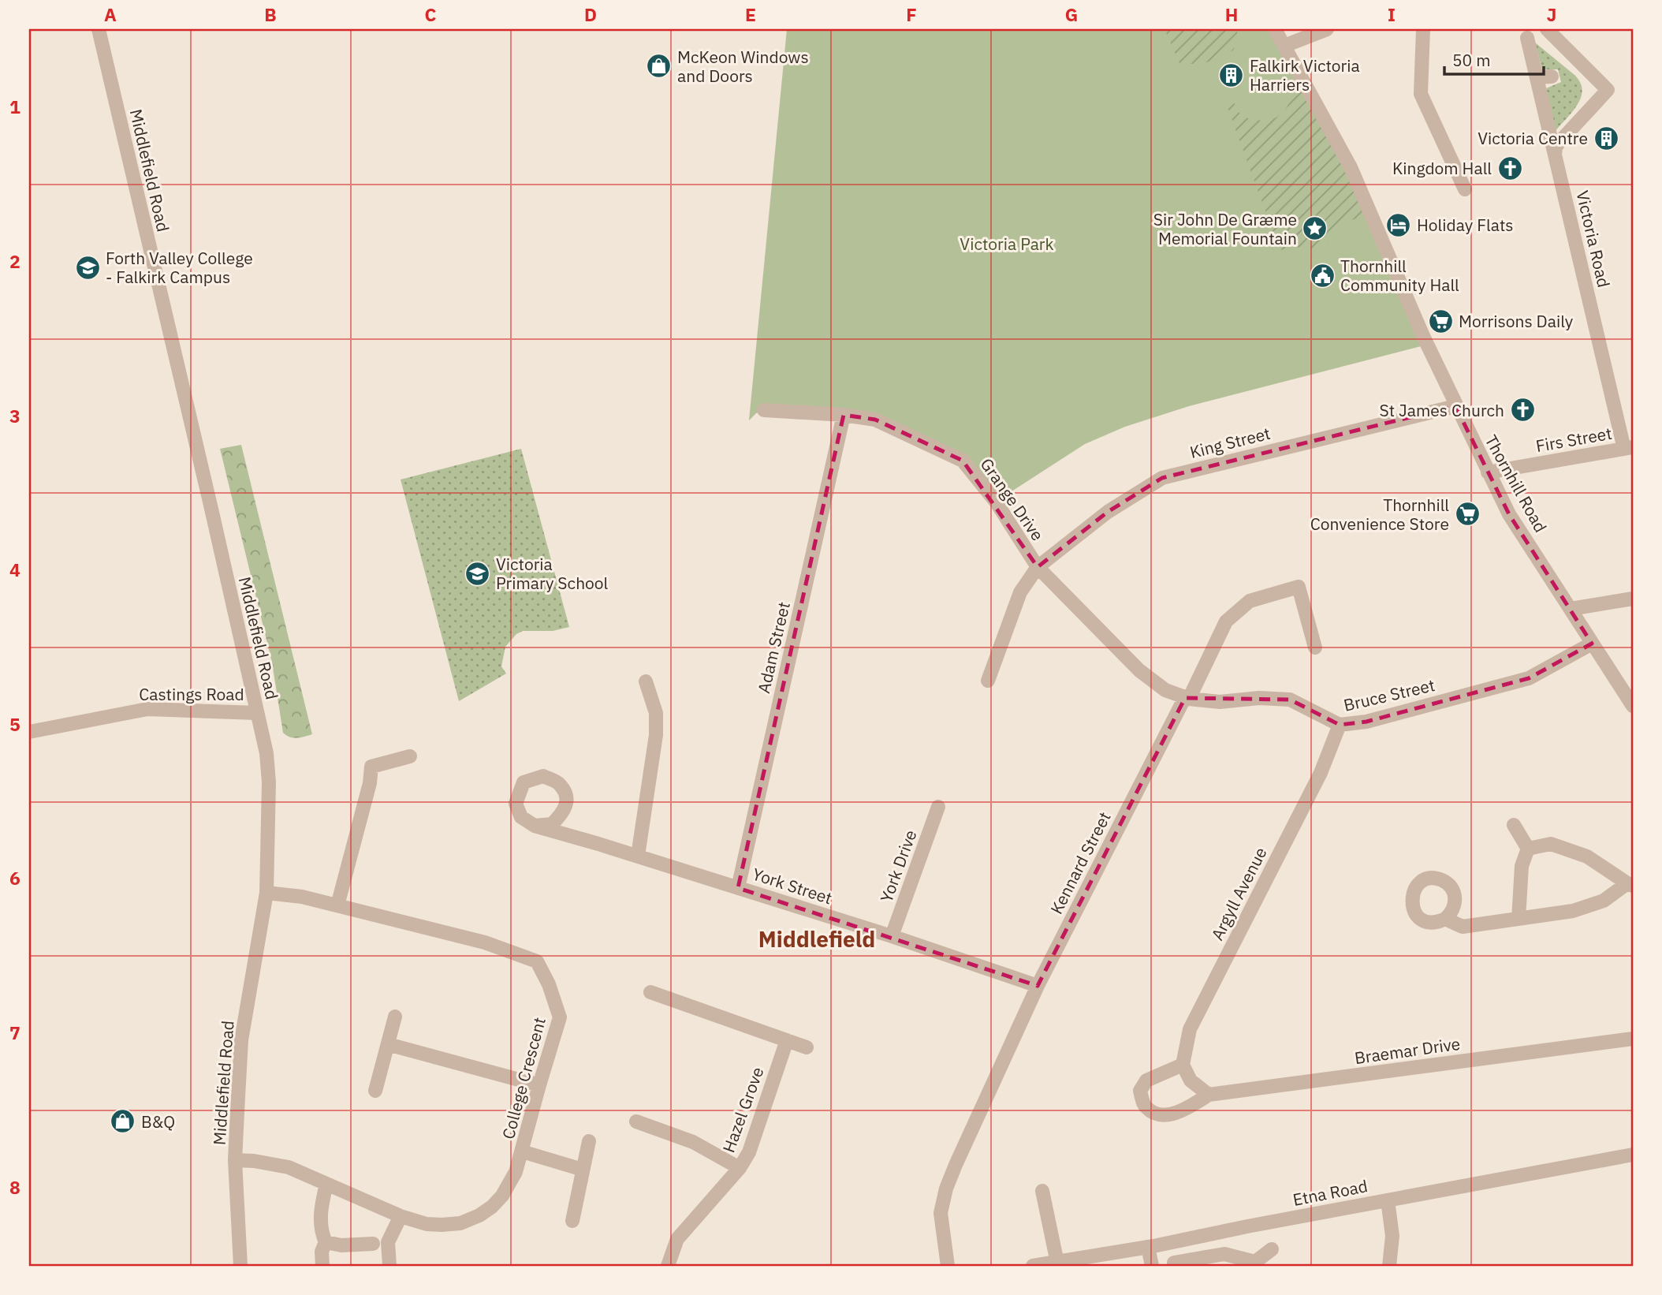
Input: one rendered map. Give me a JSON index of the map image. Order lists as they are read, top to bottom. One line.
{"streets":{"street":["Middlefield Road","Victoria Road","Firs Street","King Street","Thornhill Road","Grange Drive","Adam Street","Castings Road","Bruce Street","Kennard Street","York Drive","York Street","Argyll Avenue","Braemar Drive","College Crescent","Hazel Grove","Etna Road"]},"crossings":[["Middlefield Road","Castings Road"],["Middlefield Road","College Crescent"],["Victoria Road","Firs Street"],["Firs Street","Thornhill Road"],["King Street","Thornhill Road"],["King Street","Grange Drive"],["Thornhill Road","Bruce Street"],["Grange Drive","Adam Street"],["Grange Drive","Bruce Street"],["Grange Drive","Kennard Street"],["Adam Street","York Street"],["Bruce Street","Kennard Street"],["Bruce Street","Argyll Avenue"],["Kennard Street","York Street"],["York Drive","York Street"]],"districts":["Middlefield"],"parks":["Victoria Park"],"places":{"shop":["McKeon Windows and Doors","B&Q"],"building":["Falkirk Victoria Harriers","Victoria Centre"],"church":["Kingdom Hall","St James Church"],"hotel":["Holiday Flats"],"place":["Sir John De Græme Memorial Fountain"],"school or university":["Forth Valley College - Falkirk Campus","Victoria Primary School"],"public building":["Thornhill Community Hall"],"supermarket":["Morrisons Daily","Thornhill Convenience Store"]},"scale_bar":"50 m","grid":{"columns":["A","B","C","D","E","F","G","H","I","J"],"rows":["1","2","3","4","5","6","7","8"]}}
